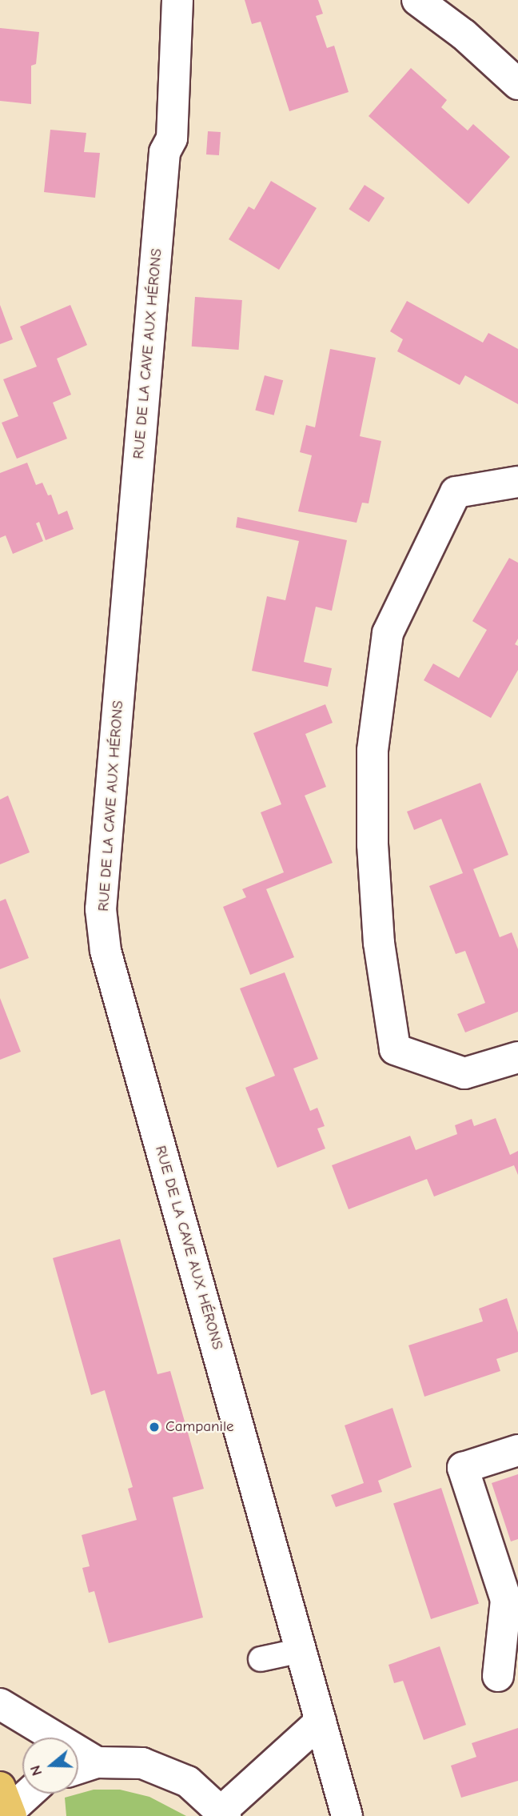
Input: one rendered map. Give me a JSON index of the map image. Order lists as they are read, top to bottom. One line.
{"streets":{"street":["RUE DE LA CAVE AUX HÉRONS"]},"places":["Campanile"],"north":"left"}
